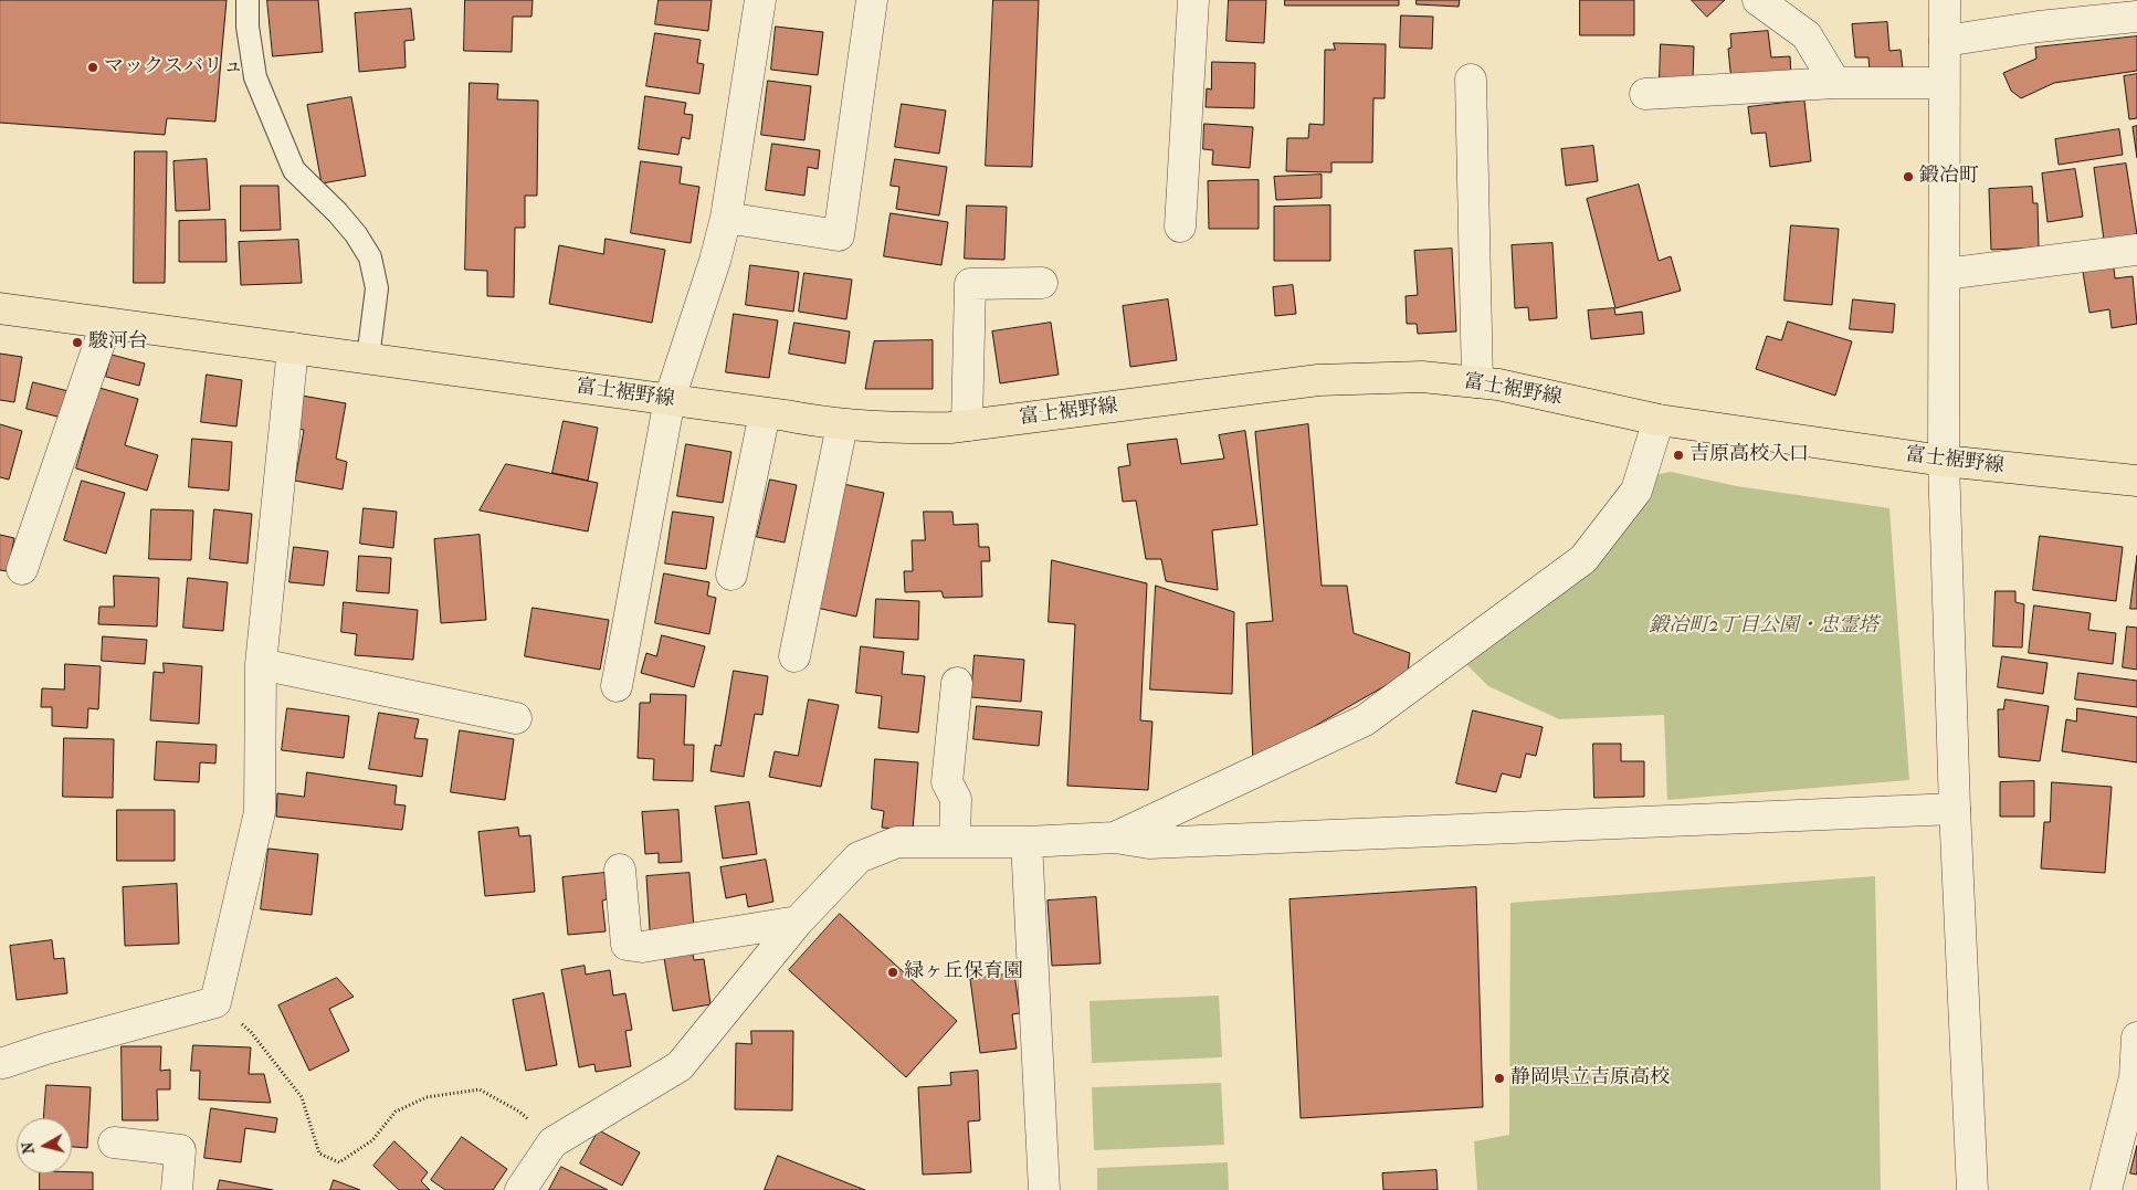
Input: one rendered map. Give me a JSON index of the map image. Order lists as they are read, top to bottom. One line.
{"streets":{"main road":["富士裾野線"]},"parks":["鍛冶町2丁目公園・忠霊塔"],"places":["マックスバリュ","鍛冶町","駿河台","吉原高校入口","緑ヶ丘保育園","静岡県立吉原高校"],"north":"left"}
